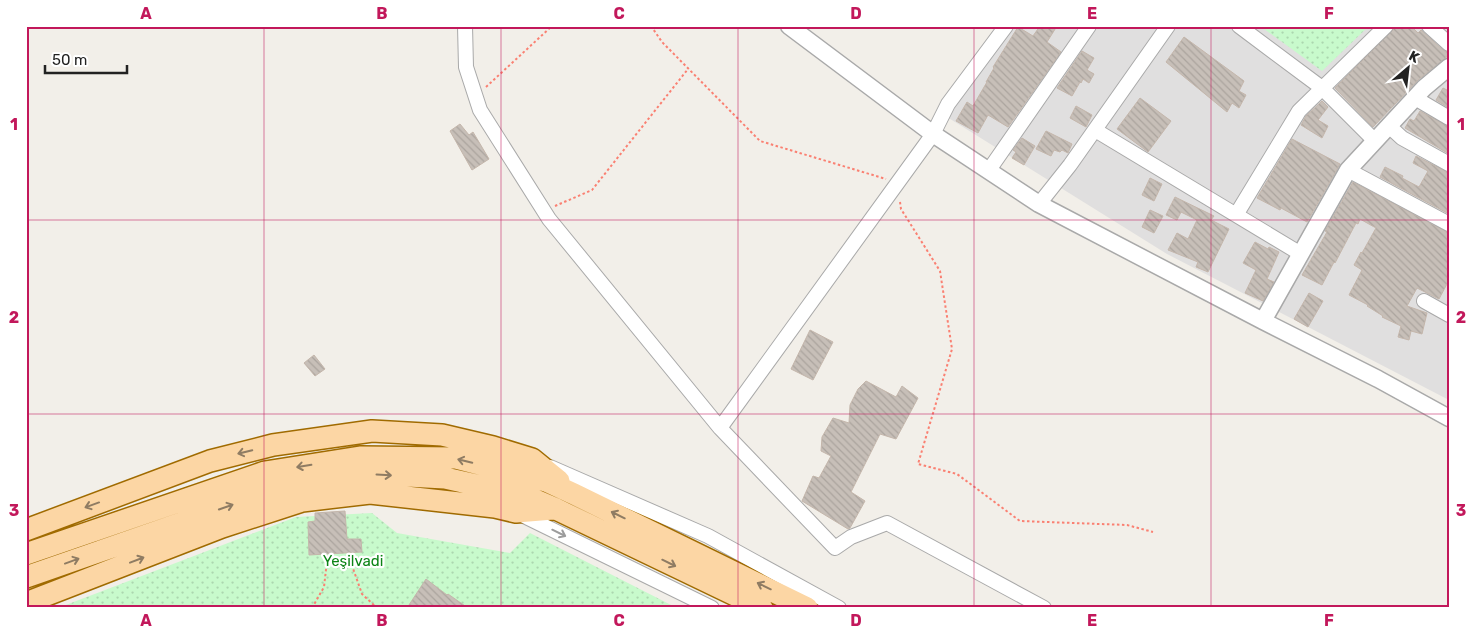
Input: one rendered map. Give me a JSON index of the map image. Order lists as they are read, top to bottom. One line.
{"parks":["Yeşilvadi"],"scale_bar":"50 m","north":"top right","grid":{"columns":["A","B","C","D","E","F"],"rows":["1","2","3"]}}
